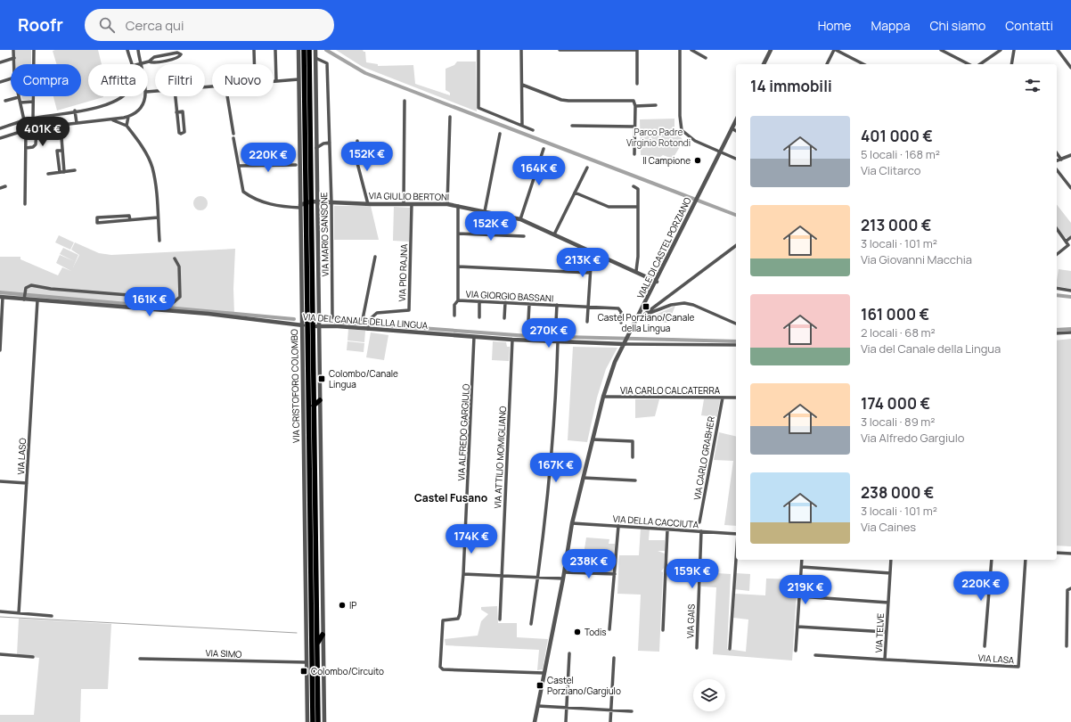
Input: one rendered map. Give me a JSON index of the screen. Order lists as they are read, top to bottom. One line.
{"streets":{"main road":["VIA CRISTOFORO COLOMBO"],"street":["VIA GIULIO BERTONI","VIA MARIO SANSONE","VIALE DI CASTEL PORZIANO","VIA PIO RAJNA","VIA GIORGIO BASSANI","VIA DEL CANALE DELLA LINGUA","VIA CARLO CALCATERRA","VIA ALFREDO GARGIULO","VIA LASO","VIA ATTILIO MOMIGLIANO","VIA CARLO GRABHER","VIA DELLA CACCIUTA","VIA GAIS","VIA TELVE","VIA SIMO","VIA LASA"]},"crossings":[["VIA GIULIO BERTONI","VIA MARIO SANSONE"],["VIA GIULIO BERTONI","VIALE DI CASTEL PORZIANO"],["VIA GIULIO BERTONI","VIA PIO RAJNA"],["VIA GIULIO BERTONI","VIA GIORGIO BASSANI"],["VIA GIULIO BERTONI","VIA CRISTOFORO COLOMBO"],["VIA MARIO SANSONE","VIA PIO RAJNA"],["VIA MARIO SANSONE","VIA CRISTOFORO COLOMBO"],["VIALE DI CASTEL PORZIANO","VIA DEL CANALE DELLA LINGUA"],["VIALE DI CASTEL PORZIANO","VIA CARLO CALCATERRA"],["VIALE DI CASTEL PORZIANO","VIA ALFREDO GARGIULO"],["VIALE DI CASTEL PORZIANO","VIA DELLA CACCIUTA"],["VIA DEL CANALE DELLA LINGUA","VIA CRISTOFORO COLOMBO"],["VIA DEL CANALE DELLA LINGUA","VIA ALFREDO GARGIULO"],["VIA DEL CANALE DELLA LINGUA","VIA LASO"],["VIA DEL CANALE DELLA LINGUA","VIA ATTILIO MOMIGLIANO"],["VIA CRISTOFORO COLOMBO","VIA SIMO"],["VIA CARLO CALCATERRA","VIA CARLO GRABHER"],["VIA DELLA CACCIUTA","VIA GAIS"],["VIA TELVE","VIA LASA"]],"districts":["Castel Fusano"],"parks":["Parco Padre Virginio Rotondi"],"places":{"other":["Il Campione","IP","Todis"],"transit":["Castel Porziano/Canale della Lingua","Colombo/Canale Lingua","Colombo/Circuito","Castel Porziano/Gargiulo"]},"page":{"header":"Roofr","search":"Cerca qui","nav":["Home","Mappa","Chi siamo","Contatti"],"chip":["Compra","Affitta","Filtri","Nuovo"],"heading":"14 immobili","list":[{"name":"401 000 €","note":"5 locali · 168 m² · Via Clitarco"},{"name":"213 000 €","note":"3 locali · 101 m² · Via Giovanni Macchia"},{"name":"161 000 €","note":"2 locali · 68 m² · Via del Canale della Lingua"},{"name":"174 000 €","note":"3 locali · 89 m² · Via Alfredo Gargiulo"},{"name":"238 000 €","note":"3 locali · 101 m² · Via Caines"}],"price":["401K €","152K €","220K €","164K €","152K €","213K €","161K €","270K €","167K €","174K €","238K €","159K €","220K €","219K €"]}}
